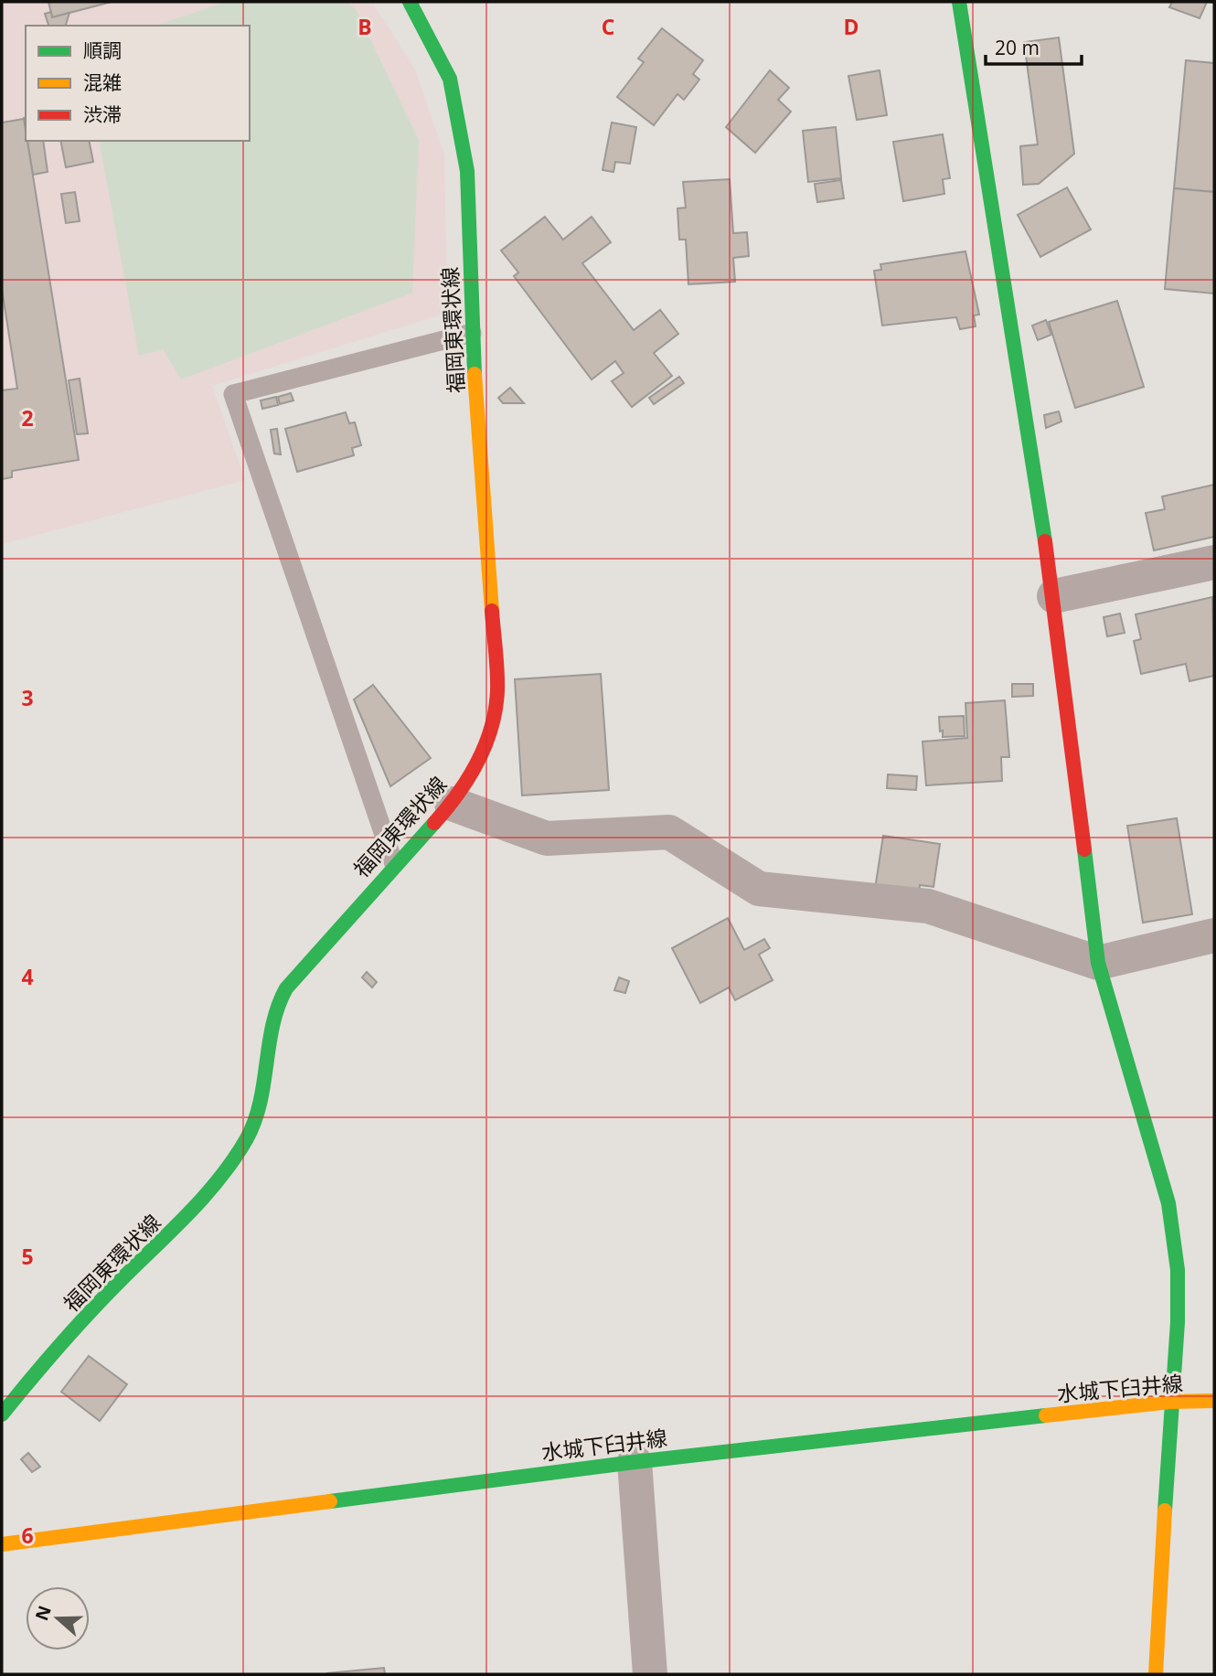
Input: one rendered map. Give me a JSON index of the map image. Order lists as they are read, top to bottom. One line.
{"streets":{"main road":["福岡東環状線","水城下臼井線"]},"legend":["順調","混雑","渋滞"],"scale_bar":"20 m","north":"left","grid":{"columns":["B","C","D"],"rows":["2","3","4","5","6"]}}
